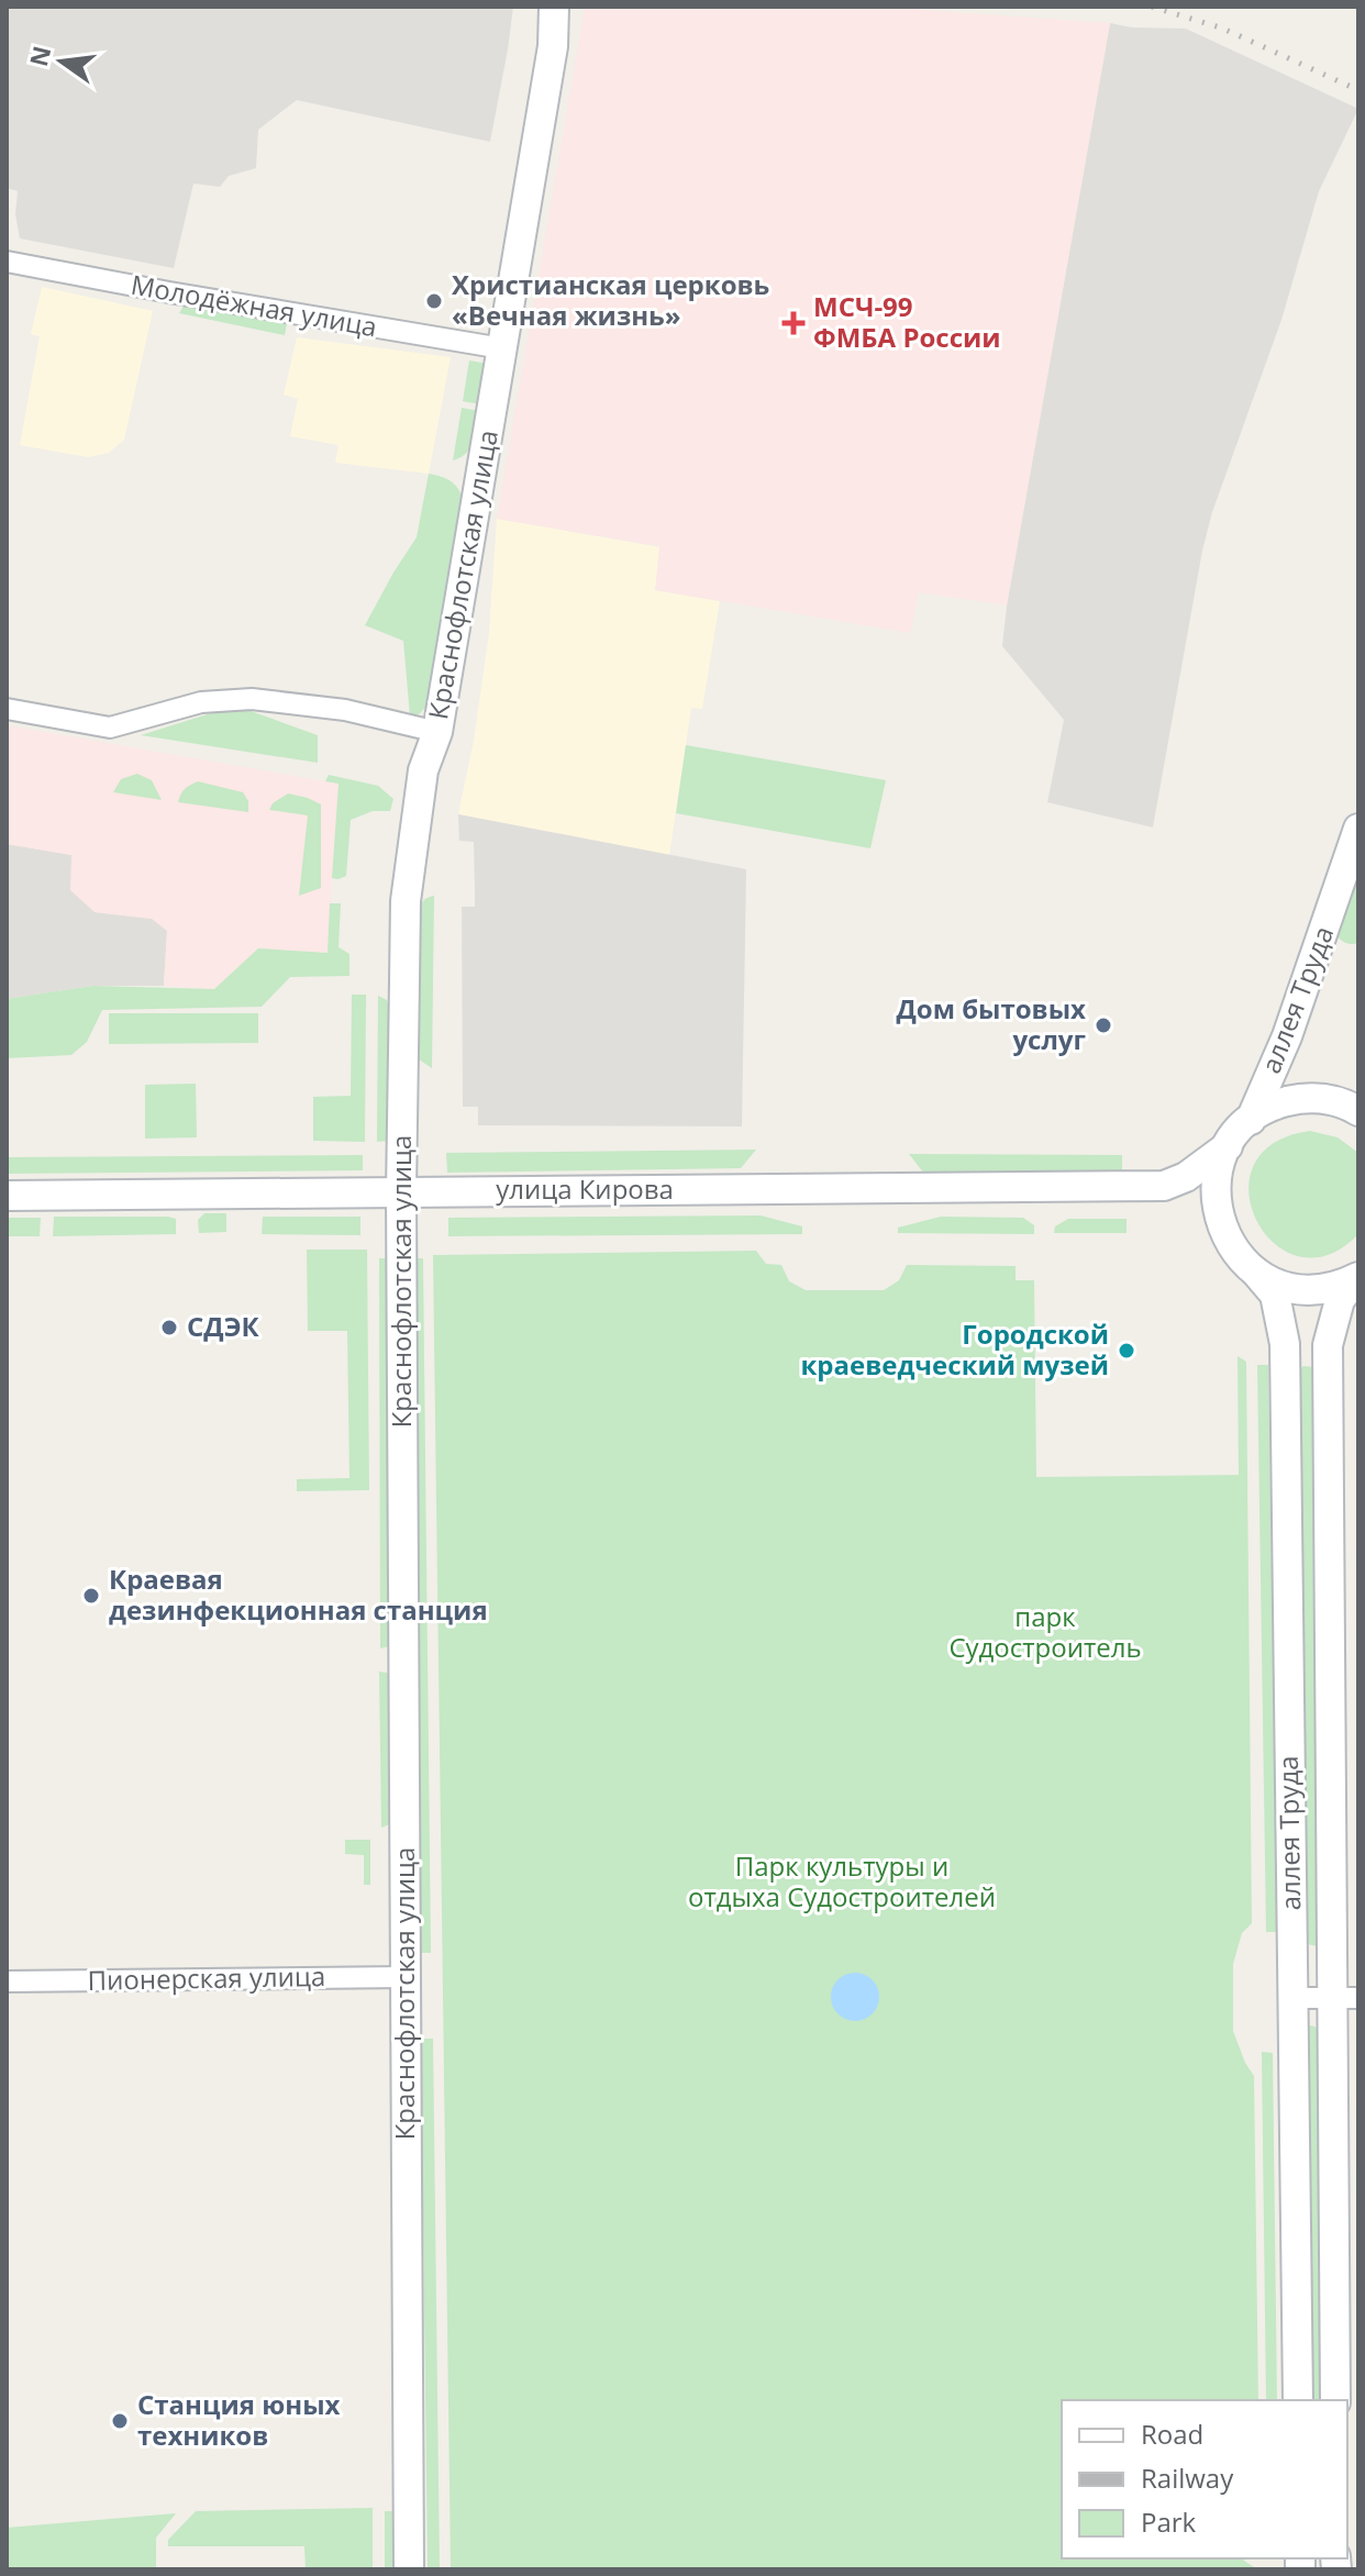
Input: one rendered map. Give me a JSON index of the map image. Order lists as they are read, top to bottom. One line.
{"streets":{"main road":["Краснофлотская улица","аллея Труда","улица Кирова"],"street":["Молодёжная улица","Пионерская улица"]},"crossings":[["Молодёжная улица","Краснофлотская улица"],["Краснофлотская улица","улица Кирова"],["Краснофлотская улица","Пионерская улица"]],"parks":["парк Судостроитель","Парк культуры и отдыха Судостроителей"],"places":{"other":["Христианская церковь «Вечная жизнь»","Дом бытовых услуг","СДЭК","Городской краеведческий музей","Краевая дезинфекционная станция","Станция юных техников"],"health":["МСЧ-99 ФМБА России"]},"legend":["Road","Railway","Park"],"north":"left"}
